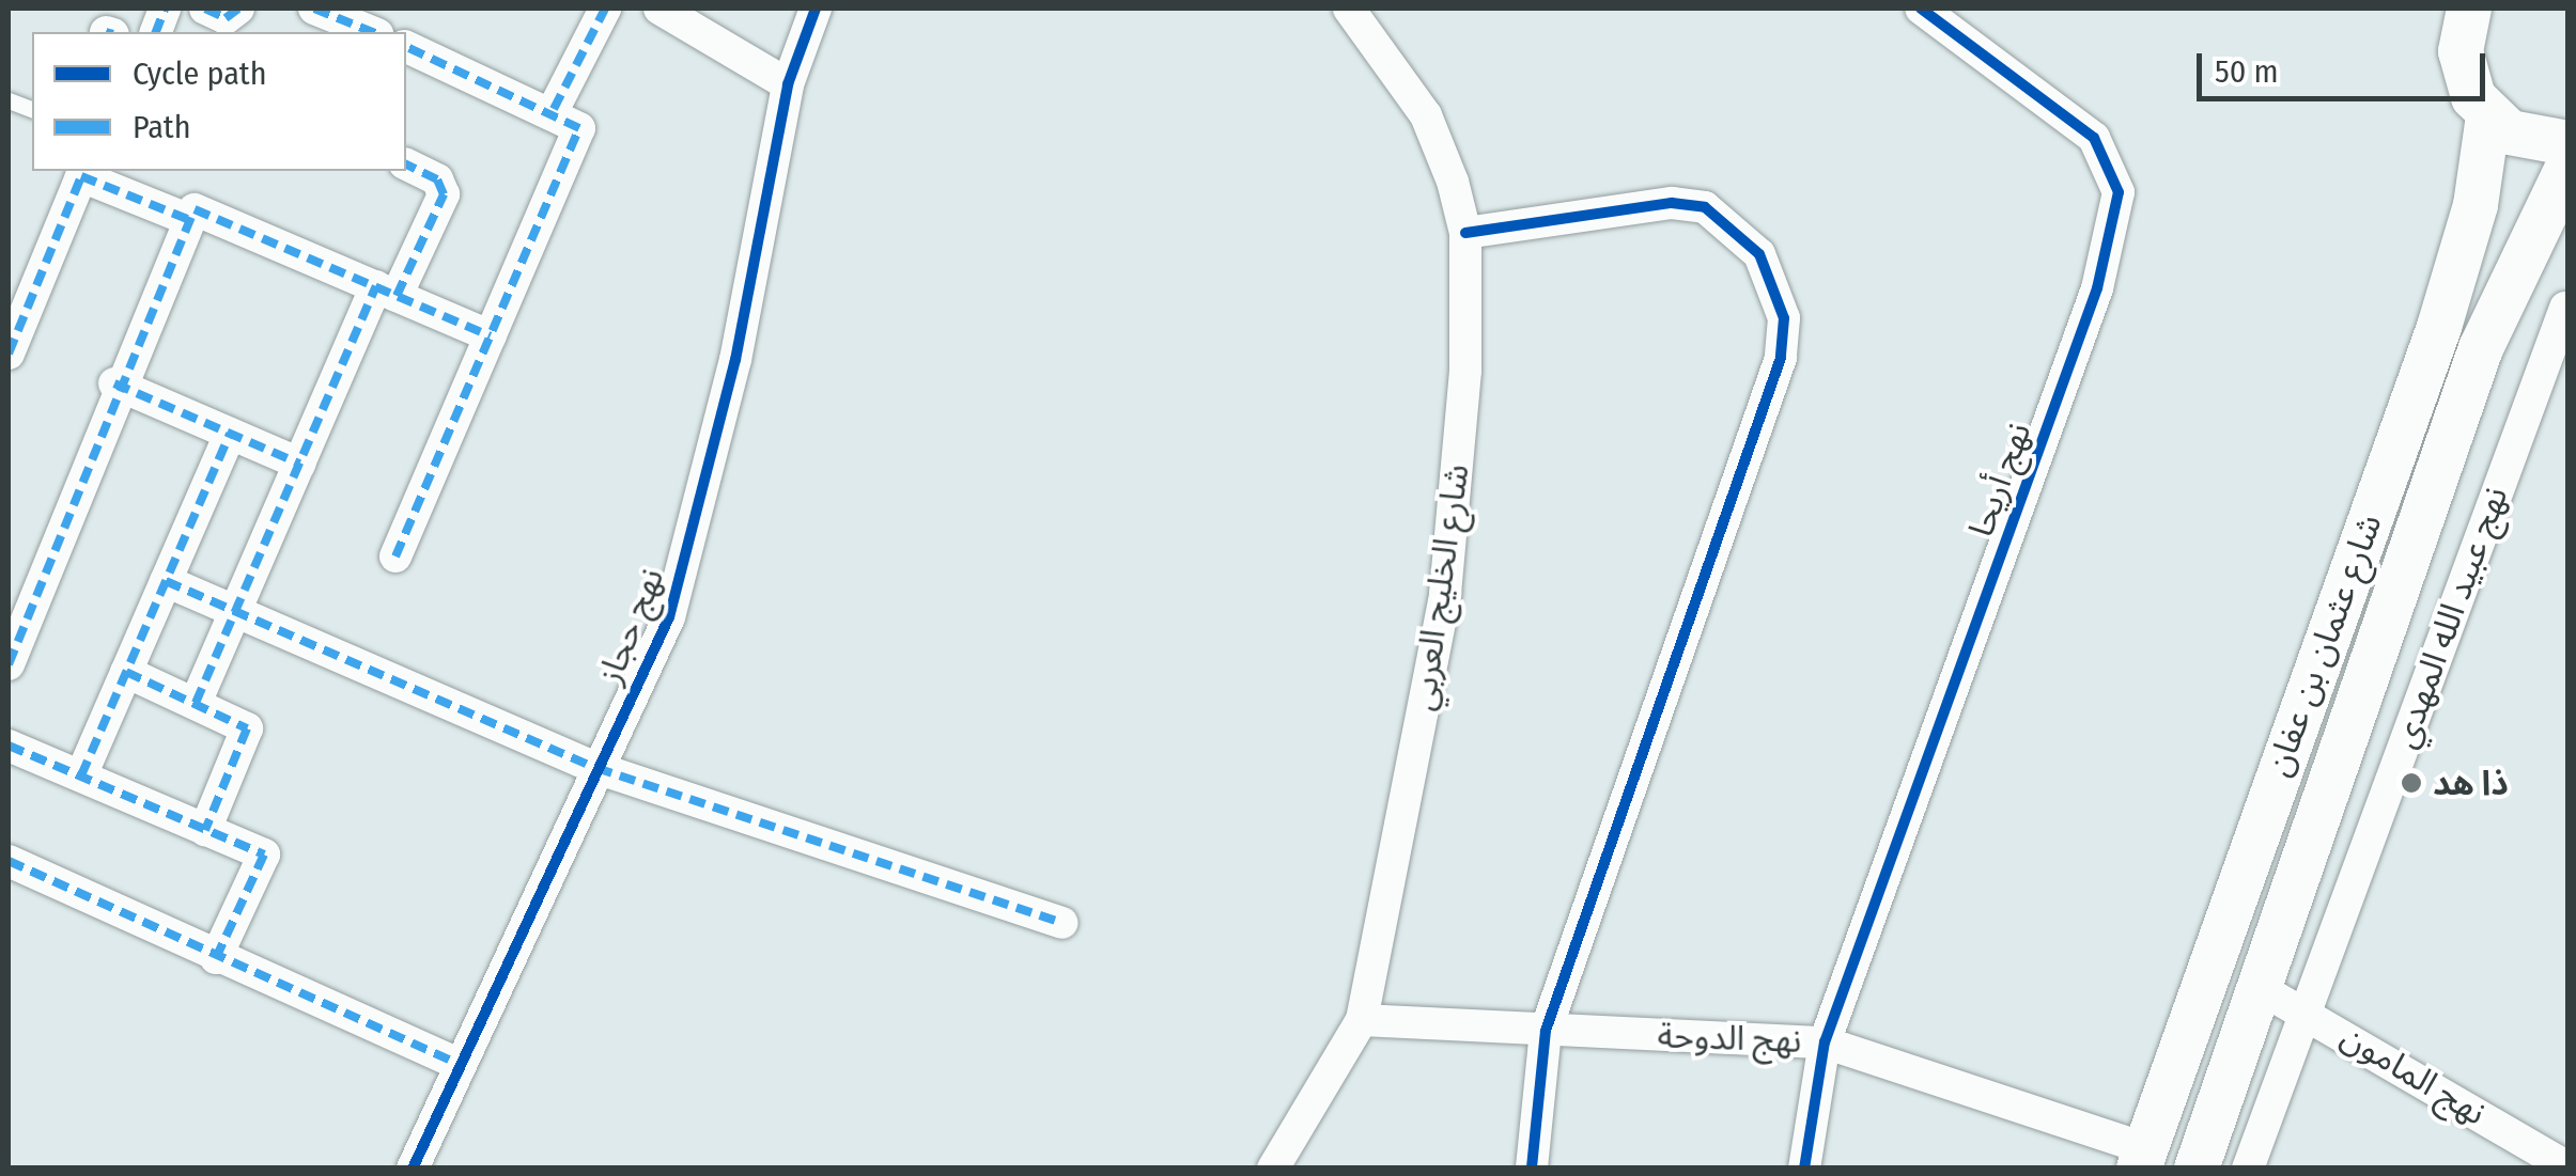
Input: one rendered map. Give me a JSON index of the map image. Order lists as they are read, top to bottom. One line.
{"streets":{"main road":["شارع عثمان بن عفان"],"street":["نهج أريحا","شارع الخليج العربي","نهج عبيد الله المهدي","نهج حجاز","نهج الدوحة","نهج المامون"]},"crossings":[["نهج أريحا","نهج الدوحة"],["شارع الخليج العربي","نهج الدوحة"],["نهج عبيد الله المهدي","نهج المامون"],["شارع عثمان بن عفان","نهج الدوحة"],["شارع عثمان بن عفان","نهج المامون"]],"places":["ذا هد"],"legend":["Cycle path","Path"],"scale_bar":"50 m"}
